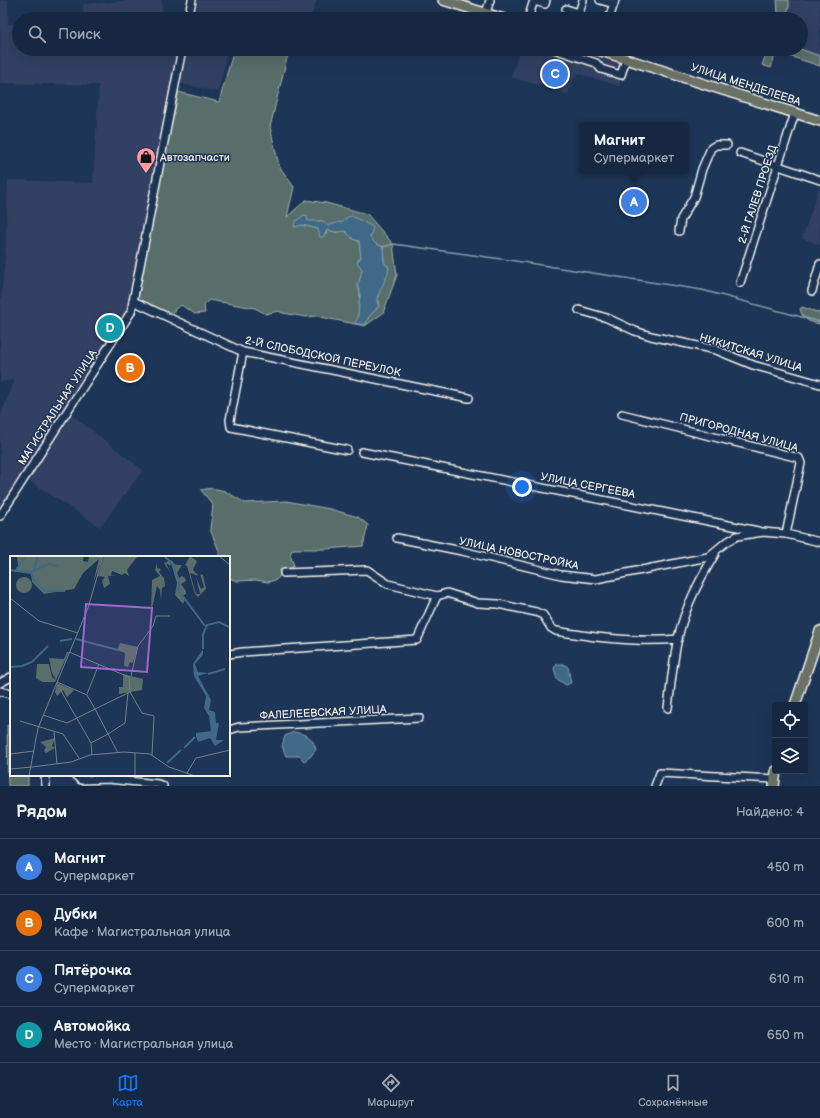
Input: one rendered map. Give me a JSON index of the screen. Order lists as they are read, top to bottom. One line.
{"streets":{"main road":["УЛИЦА МЕНДЕЛЕЕВА"],"street":["2-Й ГАЛЕВ ПРОЕЗД","НИКИТСКАЯ УЛИЦА","2-Й СЛОБОДСКОЙ ПЕРЕУЛОК","МАГИСТРАЛЬНАЯ УЛИЦА","ПРИГОРОДНАЯ УЛИЦА","УЛИЦА СЕРГЕЕВА","УЛИЦА НОВОСТРОЙКА","ФАЛЕЛЕЕВСКАЯ УЛИЦА"]},"crossings":[["УЛИЦА МЕНДЕЛЕЕВА","2-Й ГАЛЕВ ПРОЕЗД"],["2-Й СЛОБОДСКОЙ ПЕРЕУЛОК","МАГИСТРАЛЬНАЯ УЛИЦА"],["ПРИГОРОДНАЯ УЛИЦА","УЛИЦА НОВОСТРОЙКА"],["УЛИЦА СЕРГЕЕВА","УЛИЦА НОВОСТРОЙКА"]],"places":{"shop":["Автозапчасти"]},"page":{"search":"Поиск","pins":["C","A","D","B"],"popup":["Магнит","Супермаркет"],"heading":["Рядом","Найдено: 4"],"list":[{"mark":"A","name":"Магнит","note":"Супермаркет","value":"450 m"},{"mark":"B","name":"Дубки","note":"Кафе · Магистральная улица","value":"600 m"},{"mark":"C","name":"Пятёрочка","note":"Супермаркет","value":"610 m"},{"mark":"D","name":"Автомойка","note":"Место · Магистральная улица","value":"650 m"}],"nav":["Карта","Маршрут","Сохранённые"]}}
